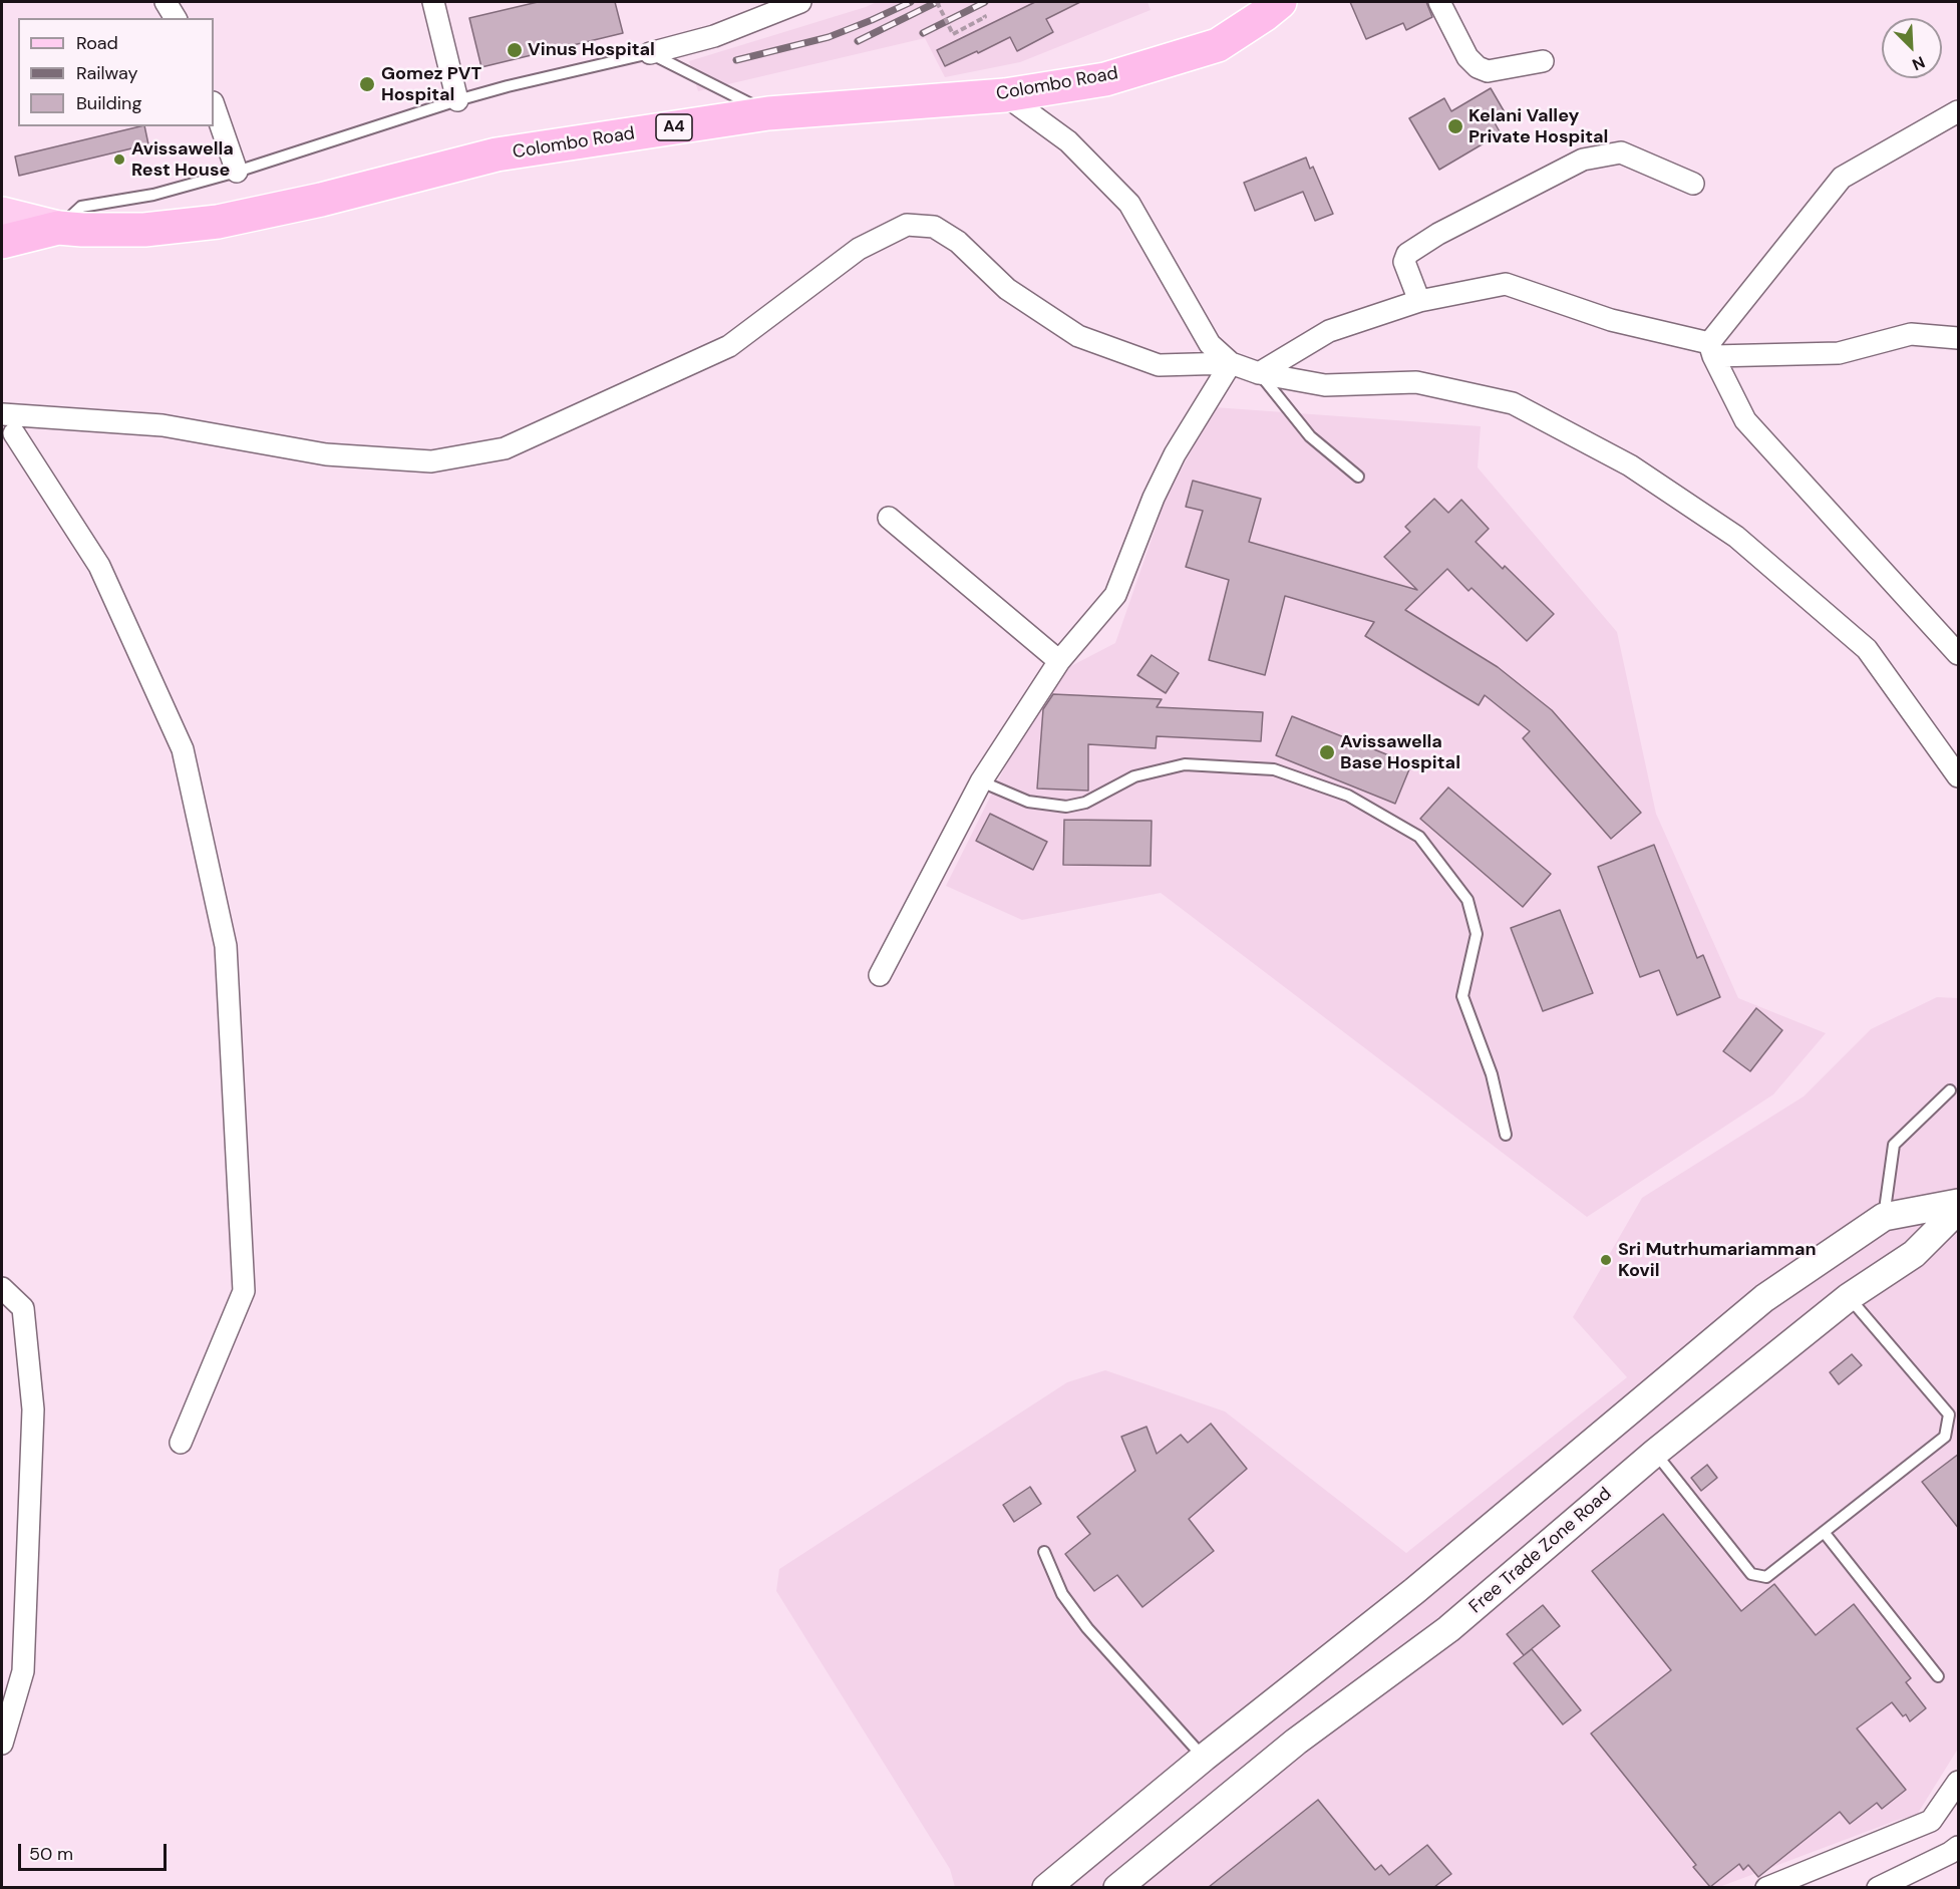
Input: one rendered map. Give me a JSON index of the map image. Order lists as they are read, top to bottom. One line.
{"streets":{"highway":["Colombo Road","A4"],"street":["Free Trade Zone Road"]},"places":["Vinus Hospital","Gomez PVT Hospital","Kelani Valley Private Hospital","Avissawella Rest House","Avissawella Base Hospital","Sri Mutrhumariamman Kovil"],"legend":["Road","Railway","Building"],"scale_bar":"50 m","north":"bottom right"}
